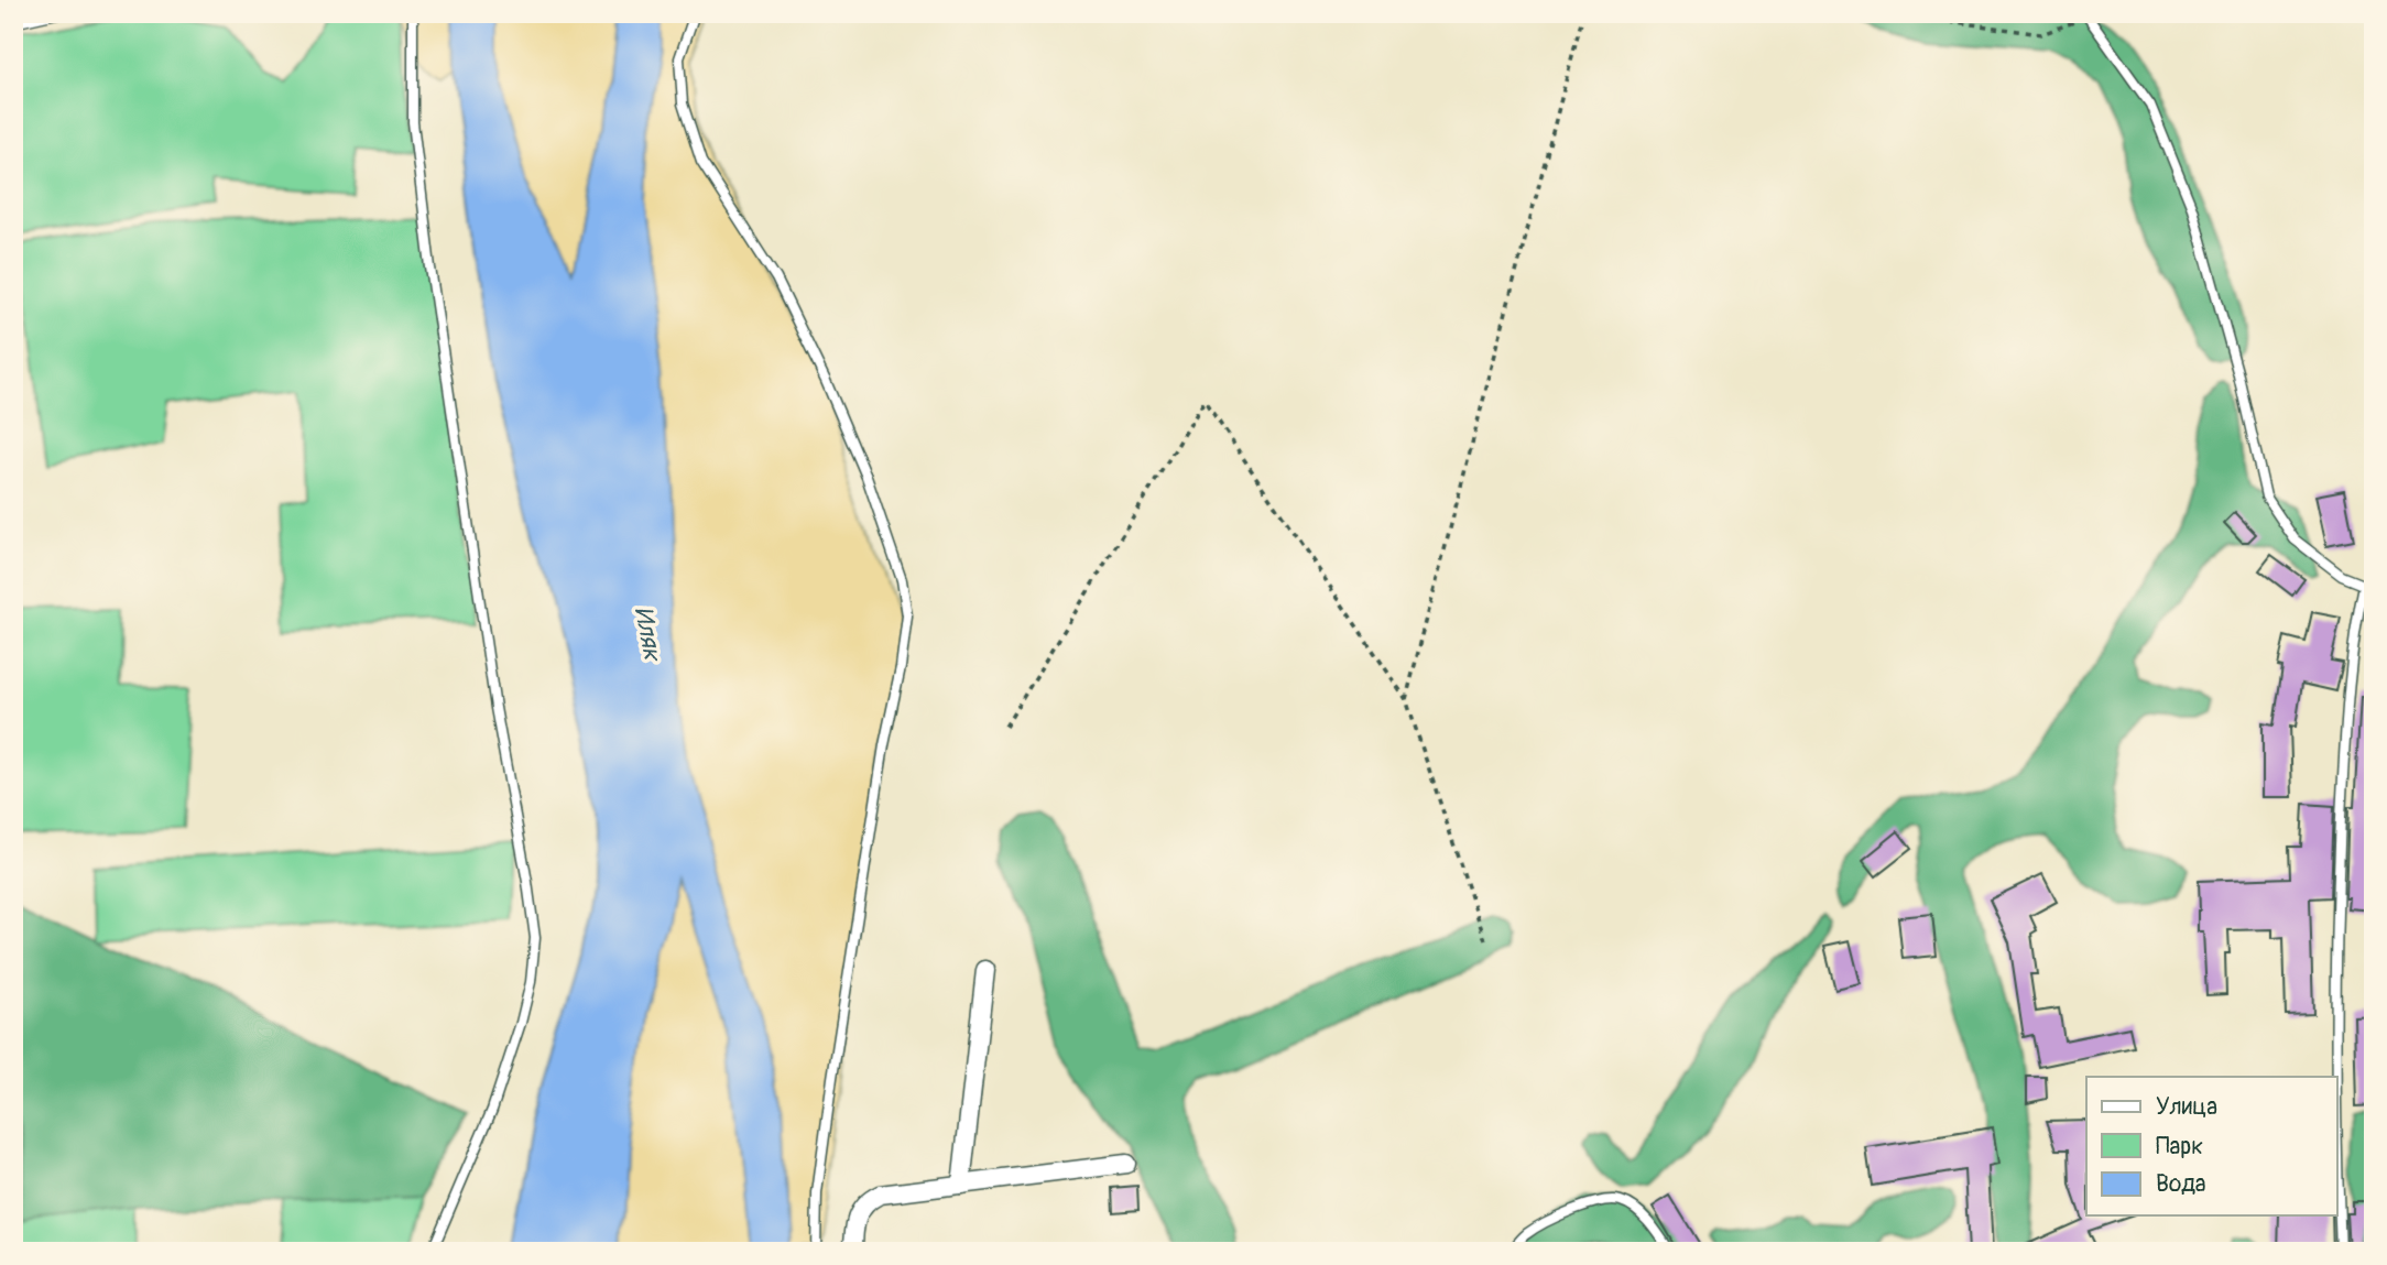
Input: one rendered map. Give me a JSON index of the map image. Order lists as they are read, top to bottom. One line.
{"water":["Иляк"],"legend":["Улица","Парк","Вода"]}
